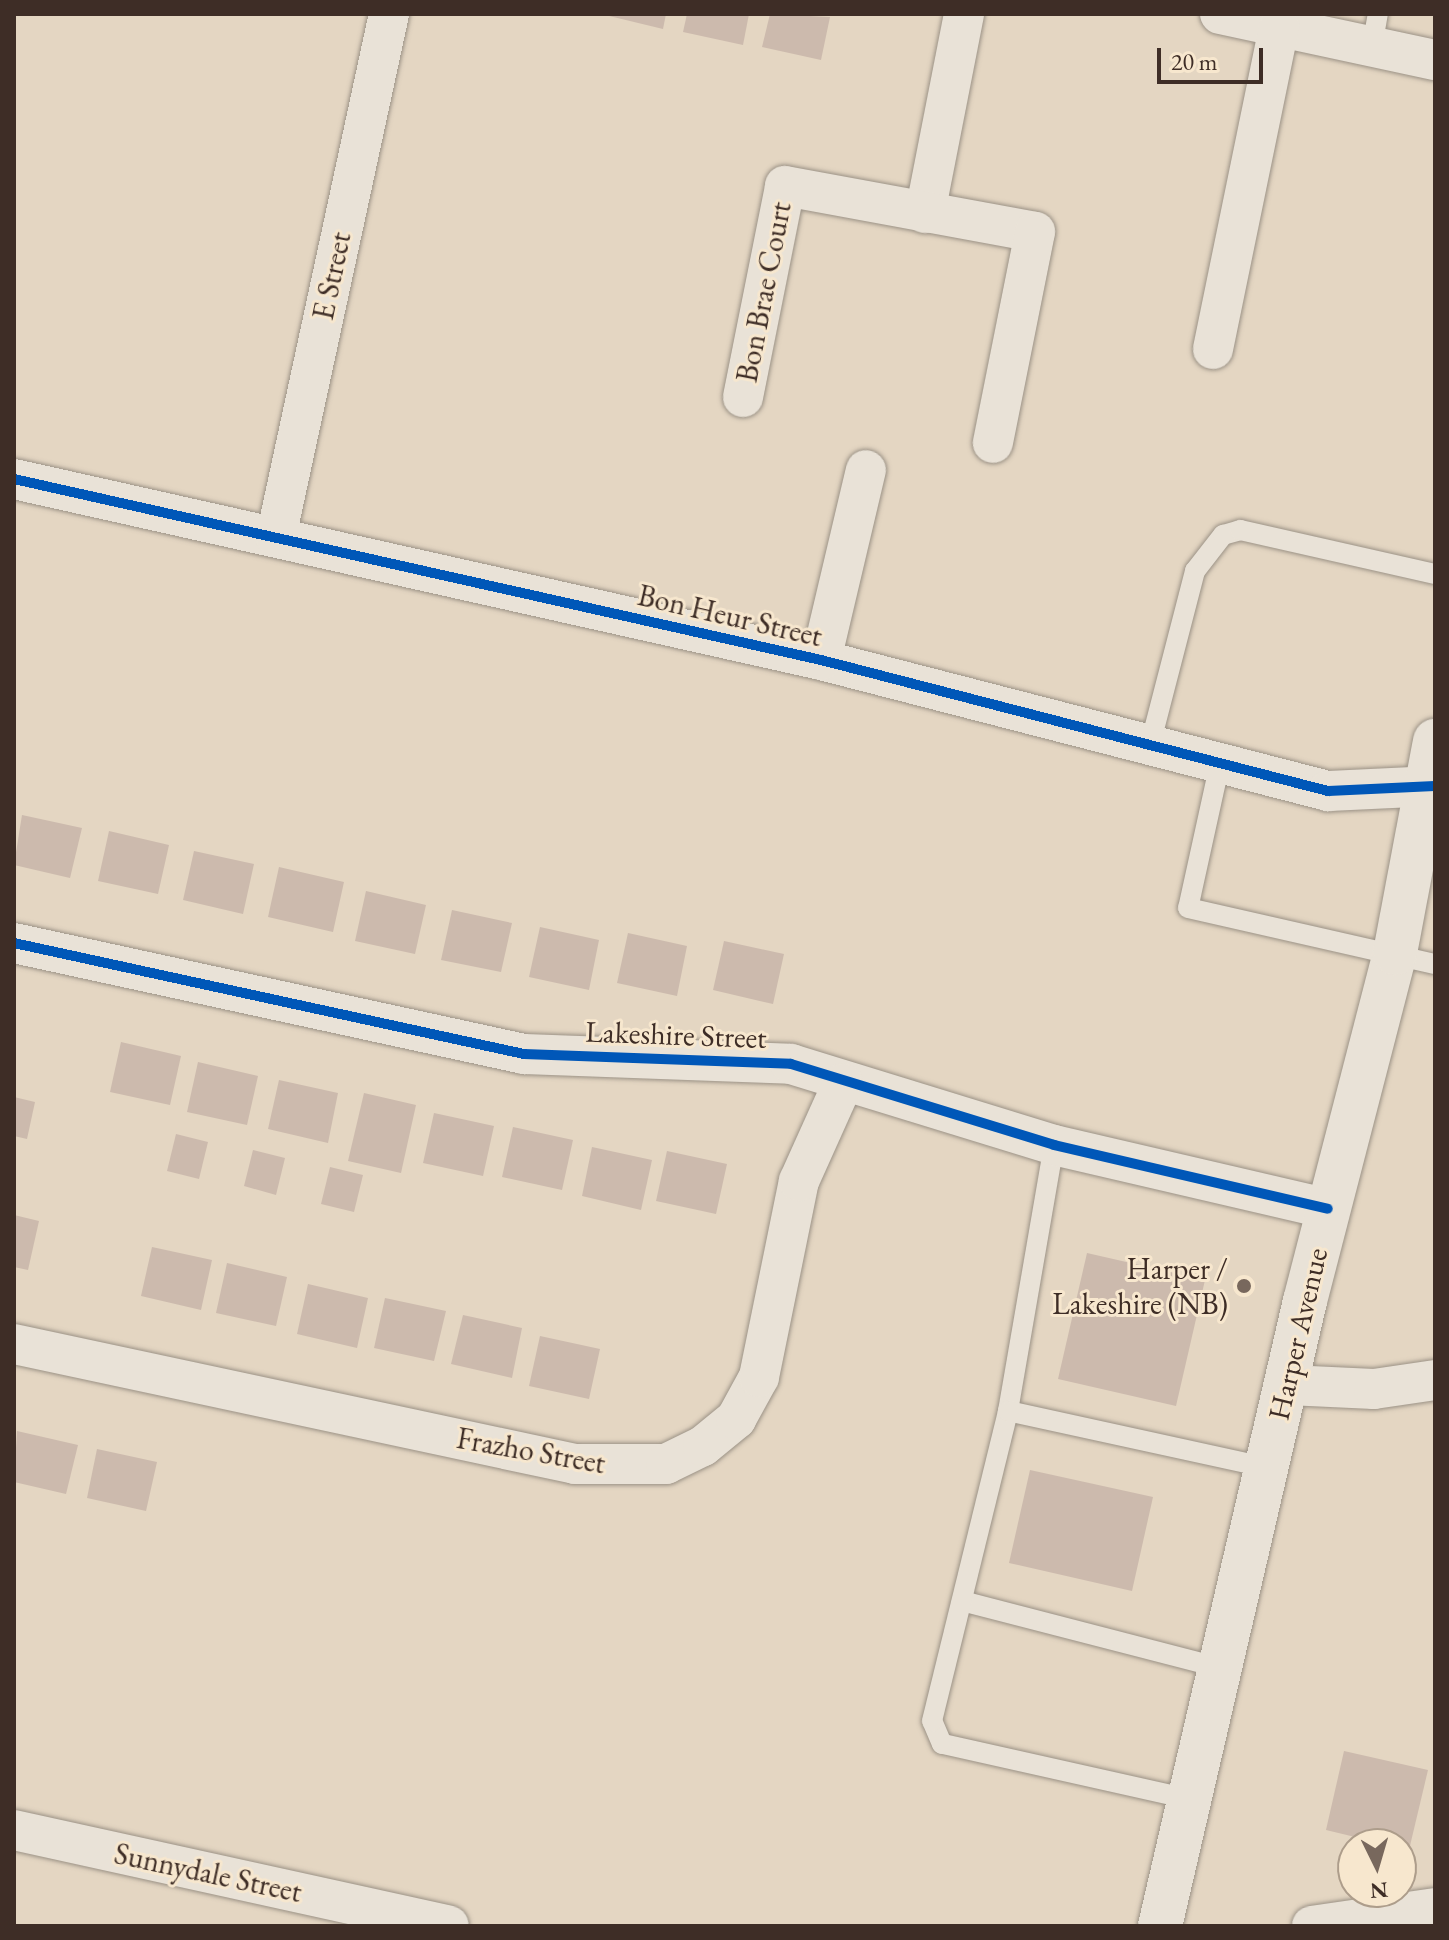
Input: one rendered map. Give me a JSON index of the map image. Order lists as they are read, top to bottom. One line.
{"streets":{"main road":["Harper Avenue"],"street":["E Street","Bon Brae Court","Bon Heur Street","Lakeshire Street","Frazho Street","Sunnydale Street"]},"crossings":[["E Street","Bon Heur Street"],["Bon Heur Street","Harper Avenue"],["Lakeshire Street","Harper Avenue"],["Lakeshire Street","Frazho Street"]],"places":["Harper / Lakeshire (NB)"],"scale_bar":"20 m","north":"bottom"}
